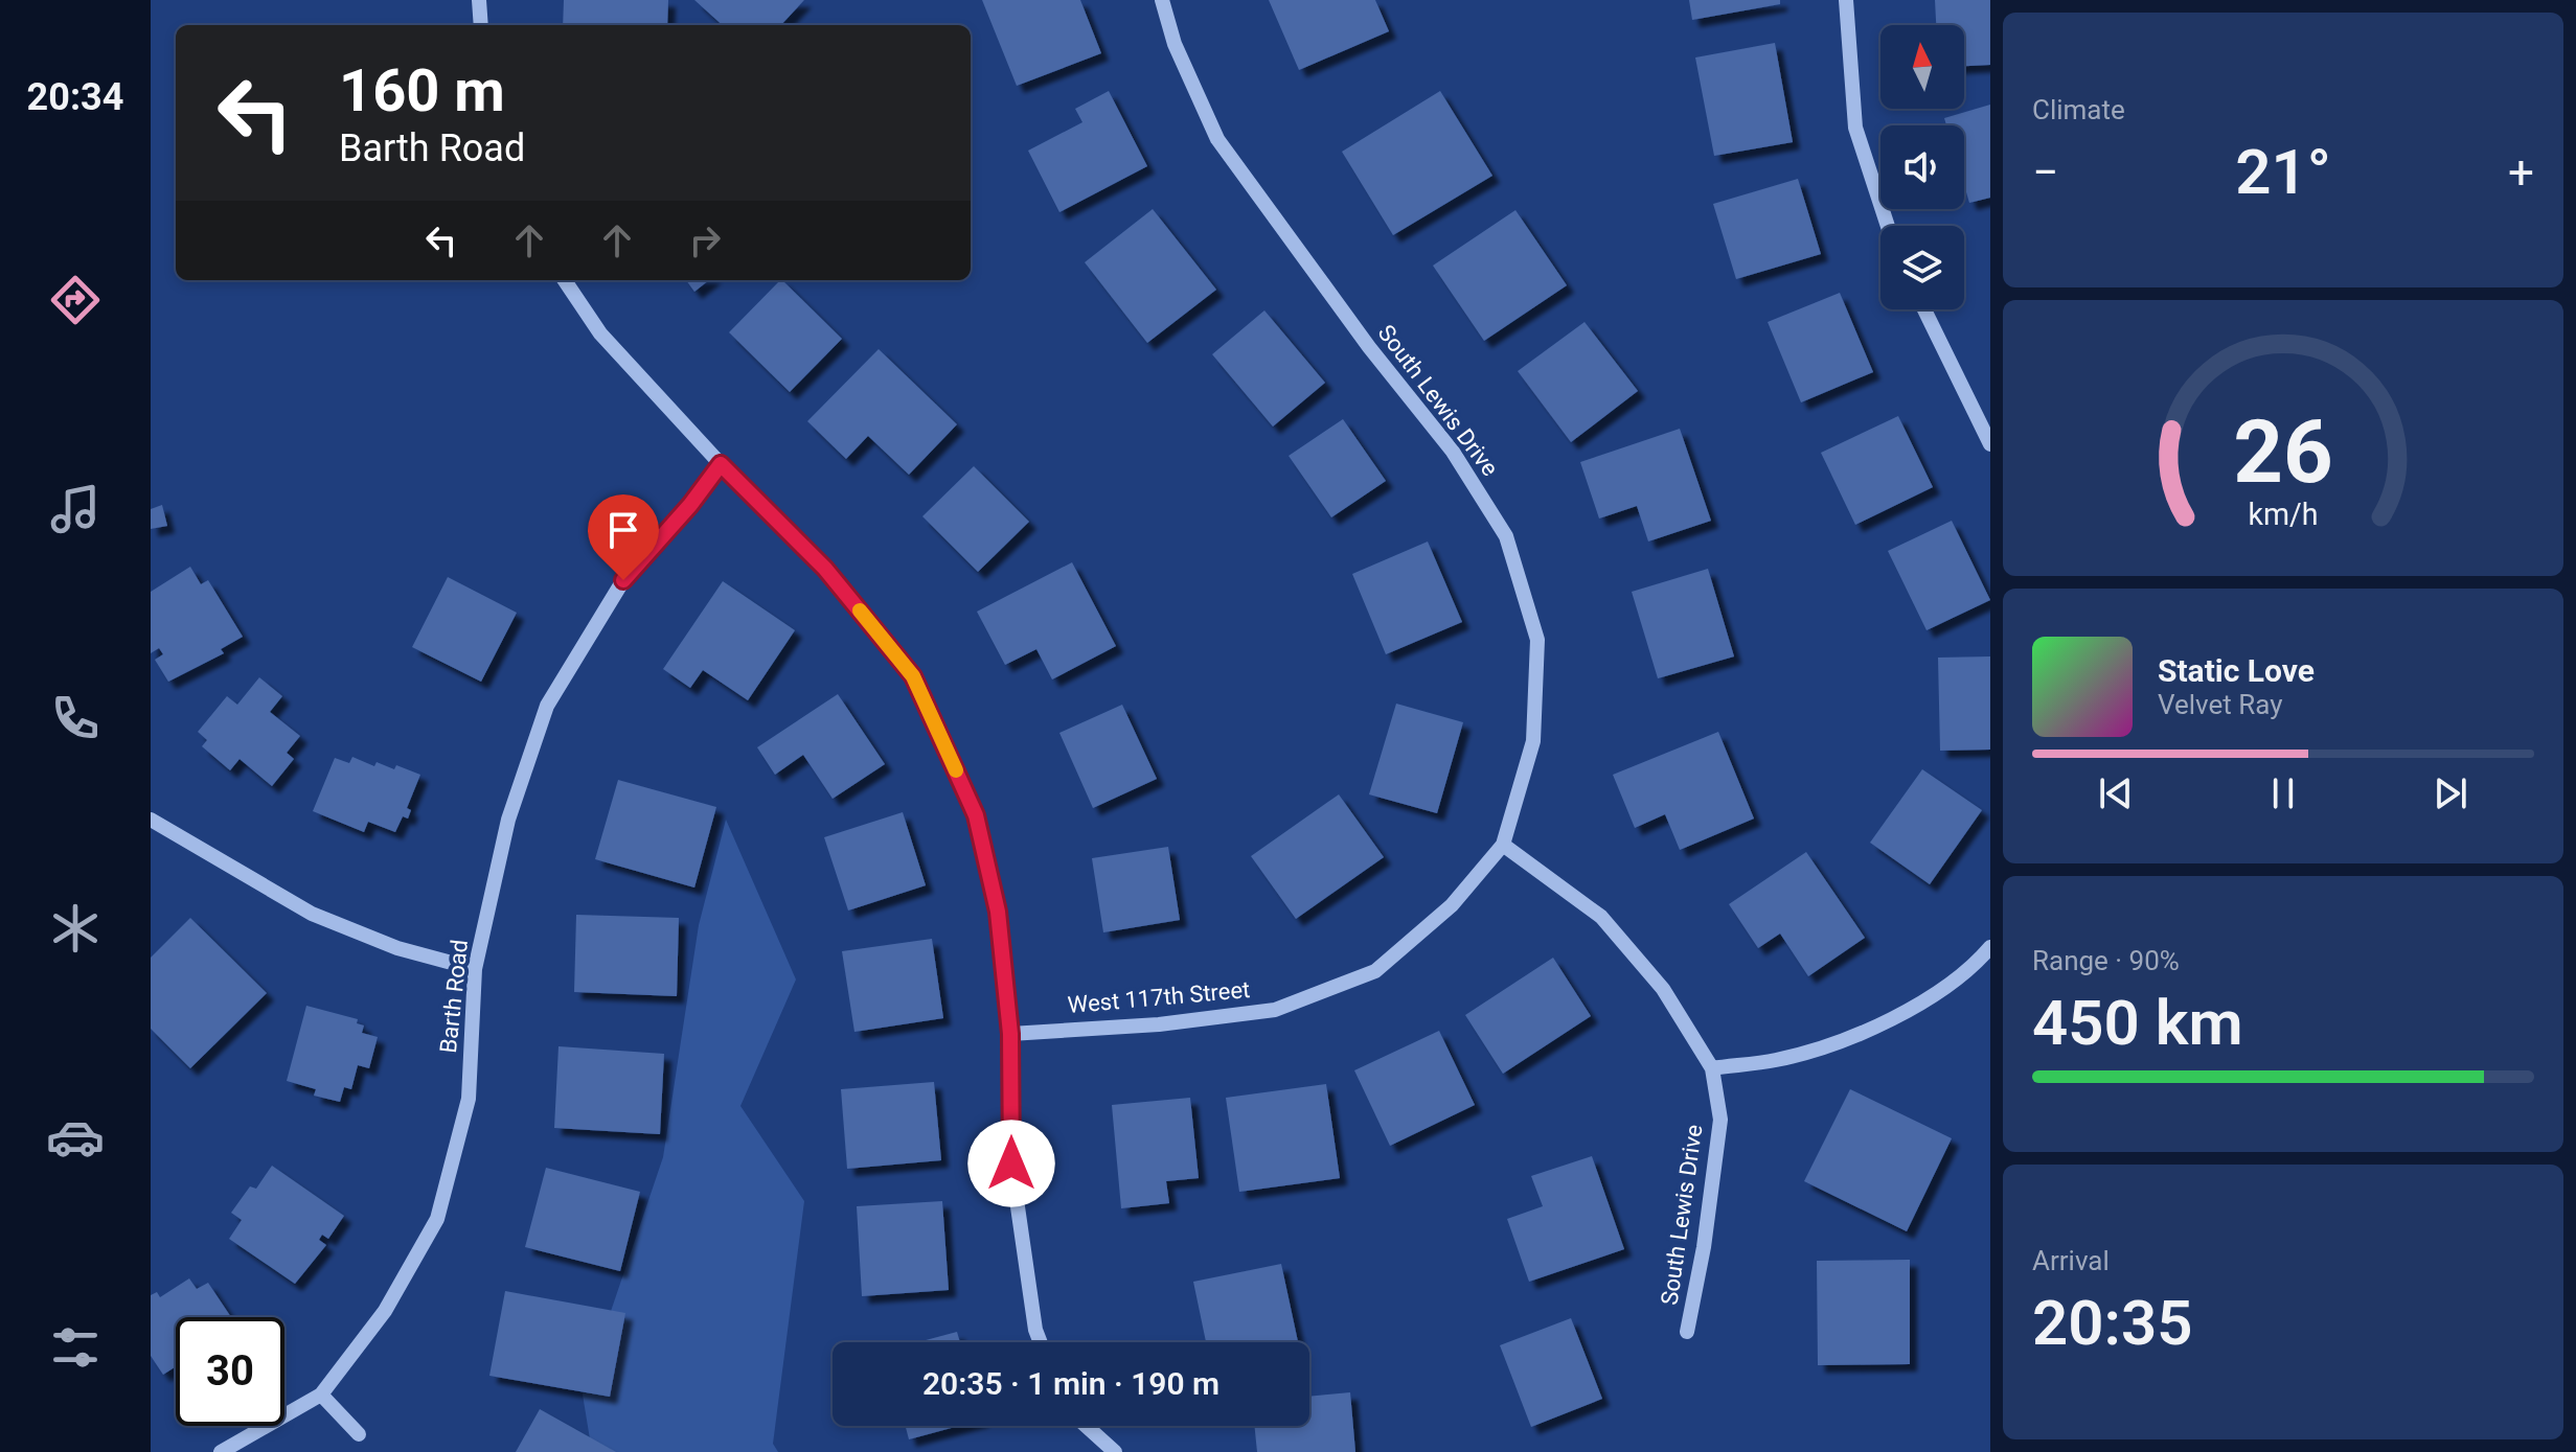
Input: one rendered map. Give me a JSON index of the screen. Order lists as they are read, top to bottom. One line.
{"streets":{"street":["South Lewis Drive","Barth Road","West 117th Street"]},"crossings":[["South Lewis Drive","West 117th Street"]],"north":"top","page":{"tabs":"20:34","tile":["Climate",["Range · 90%","450 km"],["Arrival","20:35"]],"turn":["160 m","Barth Road"],"heat":["−","21°","+"],"song":["Static Love","Velvet Ray"],"limit":"30","trip":"20:35 · 1 min · 190 m","gauge":["26","km/h"]}}
